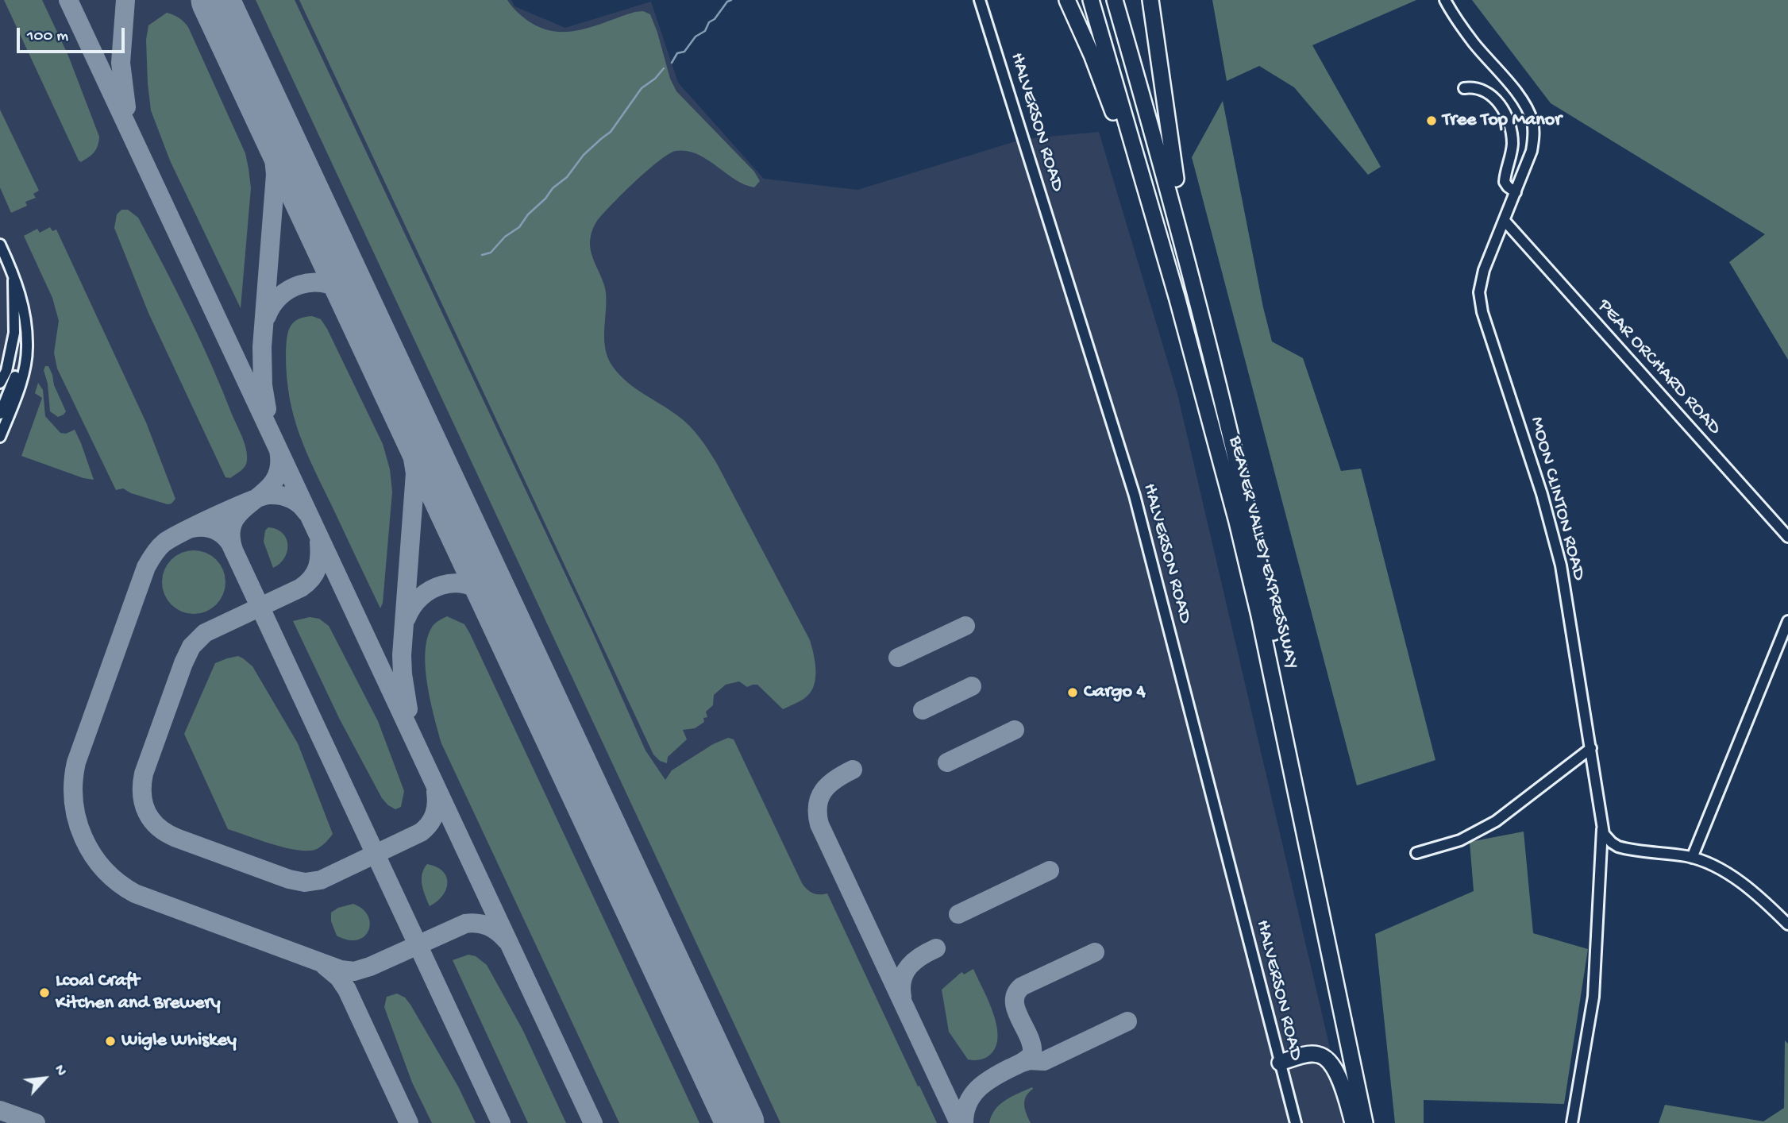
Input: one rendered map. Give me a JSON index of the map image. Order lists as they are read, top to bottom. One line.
{"streets":{"highway":["BEAVER VALLEY EXPRESSWAY"],"street":["HALVERSON ROAD","PEAR ORCHARD ROAD","MOON CLINTON ROAD"]},"crossings":[["PEAR ORCHARD ROAD","MOON CLINTON ROAD"]],"places":["Tree Top Manor","Cargo 4","Lcoal Craft Kitchen and Brewery","Wigle Whiskey"],"scale_bar":"100 m","north":"top right"}
